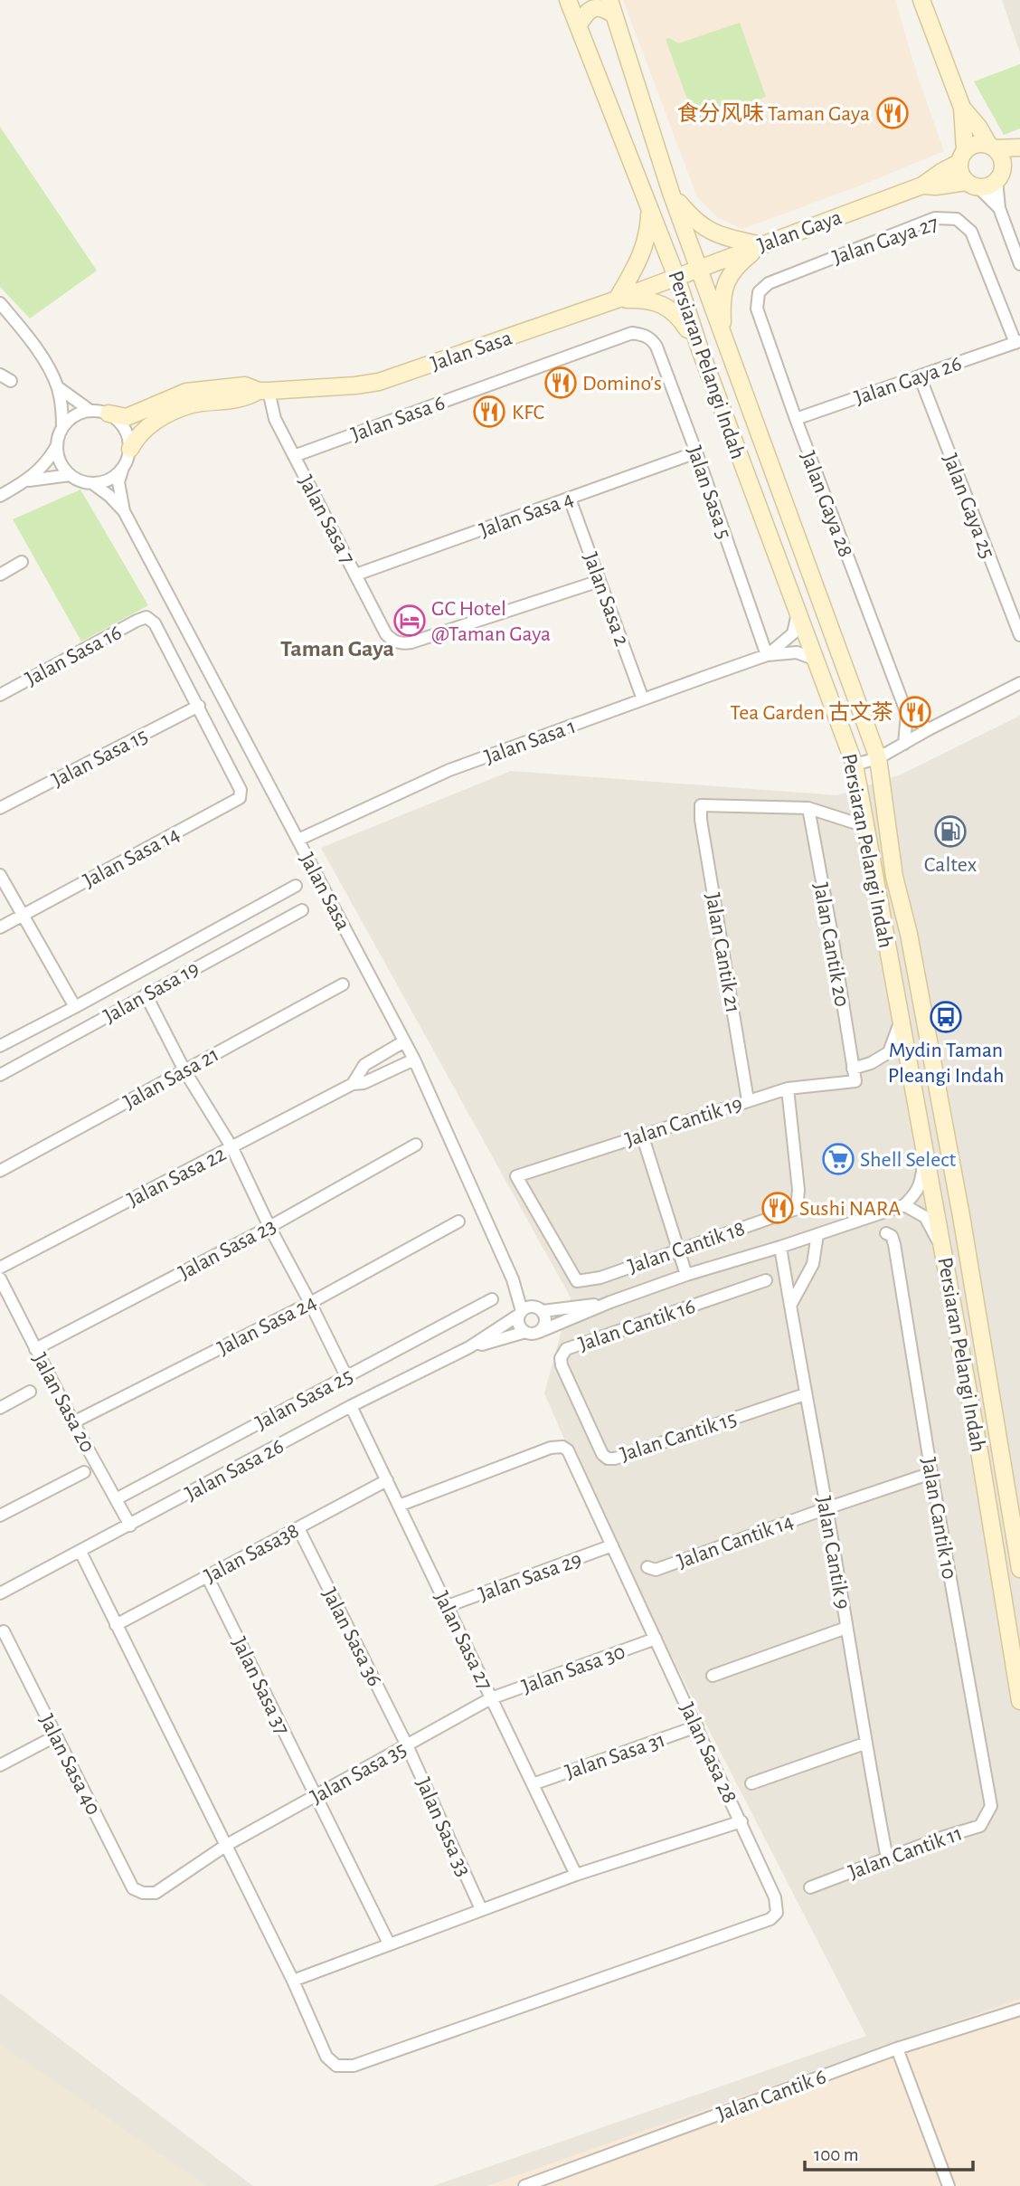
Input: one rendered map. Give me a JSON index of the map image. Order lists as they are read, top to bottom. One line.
{"streets":{"main road":["Jalan Gaya","Jalan Sasa","Persiaran Pelangi Indah"],"street":["Jalan Gaya 27","Jalan Gaya 26","Jalan Sasa 6","Jalan Sasa 5","Jalan Gaya 28","Jalan Gaya 25","Jalan Sasa 4","Jalan Sasa 7","Jalan Sasa 2","Jalan Sasa 16","Jalan Sasa 1","Jalan Sasa 15","Jalan Sasa 14","Jalan Cantik 20","Jalan Cantik 21","Jalan Sasa 19","Jalan Sasa 21","Jalan Cantik 19","Jalan Sasa 22","Jalan Cantik 18","Jalan Sasa 23","Jalan Sasa 24","Jalan Cantik 16","Jalan Sasa 25","Jalan Sasa 20","Jalan Cantik 15","Jalan Sasa 26","Jalan Cantik 10","Jalan Cantik 14","Jalan Sasa38","Jalan Cantik 9","Jalan Sasa 29","Jalan Sasa 36","Jalan Sasa 27","Jalan Sasa 30","Jalan Sasa 37","Jalan Sasa 28","Jalan Sasa 31","Jalan Sasa 40","Jalan Sasa 35","Jalan Sasa 33","Jalan Cantik 11","Jalan Cantik 6"]},"crossings":[["Jalan Gaya","Jalan Sasa"],["Jalan Gaya","Persiaran Pelangi Indah"],["Jalan Gaya 27","Jalan Gaya 26"],["Jalan Gaya 27","Jalan Gaya 28"],["Jalan Sasa","Persiaran Pelangi Indah"],["Jalan Sasa","Jalan Sasa 7"],["Jalan Sasa","Jalan Sasa 1"],["Jalan Sasa","Jalan Sasa 22"],["Jalan Sasa","Jalan Sasa 26"],["Persiaran Pelangi Indah","Jalan Sasa 1"],["Jalan Gaya 26","Jalan Gaya 28"],["Jalan Gaya 26","Jalan Gaya 25"],["Jalan Sasa 6","Jalan Sasa 5"],["Jalan Sasa 6","Jalan Sasa 7"],["Jalan Sasa 5","Jalan Sasa 4"],["Jalan Sasa 5","Jalan Sasa 1"],["Jalan Sasa 4","Jalan Sasa 7"],["Jalan Sasa 4","Jalan Sasa 2"],["Jalan Sasa 7","Jalan Sasa 2"],["Jalan Sasa 2","Jalan Sasa 1"],["Jalan Sasa 16","Jalan Sasa 15"],["Jalan Sasa 16","Jalan Sasa 14"],["Jalan Sasa 15","Jalan Sasa 14"],["Jalan Cantik 20","Jalan Cantik 21"],["Jalan Cantik 20","Jalan Cantik 19"],["Jalan Cantik 21","Jalan Cantik 19"],["Jalan Cantik 19","Jalan Cantik 18"],["Jalan Sasa 23","Jalan Sasa 20"],["Jalan Sasa 24","Jalan Sasa 20"],["Jalan Cantik 16","Jalan Cantik 15"],["Jalan Sasa 25","Jalan Sasa 20"],["Jalan Sasa 20","Jalan Sasa 26"],["Jalan Cantik 15","Jalan Cantik 9"],["Jalan Sasa 26","Jalan Sasa 27"],["Jalan Cantik 10","Jalan Cantik 14"],["Jalan Cantik 10","Jalan Cantik 11"],["Jalan Cantik 14","Jalan Cantik 9"],["Jalan Sasa38","Jalan Sasa 36"],["Jalan Sasa38","Jalan Sasa 27"],["Jalan Sasa38","Jalan Sasa 37"],["Jalan Cantik 9","Jalan Cantik 11"],["Jalan Sasa 29","Jalan Sasa 27"],["Jalan Sasa 29","Jalan Sasa 28"],["Jalan Sasa 36","Jalan Sasa 35"],["Jalan Sasa 36","Jalan Sasa 33"],["Jalan Sasa 27","Jalan Sasa 30"],["Jalan Sasa 27","Jalan Sasa 28"],["Jalan Sasa 27","Jalan Sasa 31"],["Jalan Sasa 27","Jalan Sasa 35"],["Jalan Sasa 30","Jalan Sasa 28"],["Jalan Sasa 30","Jalan Sasa 35"],["Jalan Sasa 37","Jalan Sasa 28"],["Jalan Sasa 37","Jalan Sasa 35"],["Jalan Sasa 28","Jalan Sasa 31"],["Jalan Sasa 28","Jalan Sasa 33"],["Jalan Sasa 40","Jalan Sasa 35"],["Jalan Sasa 35","Jalan Sasa 33"]],"districts":["Taman Gaya"],"places":{"restaurant":["食分风味 Taman Gaya","Domino's","KFC","Tea Garden 古文茶","Sushi NARA"],"hotel":["GC Hotel @Taman Gaya"],"fuel station":["Caltex"],"bus stop":["Mydin Taman Pleangi Indah"],"supermarket":["Shell Select"]},"scale_bar":"100 m"}
